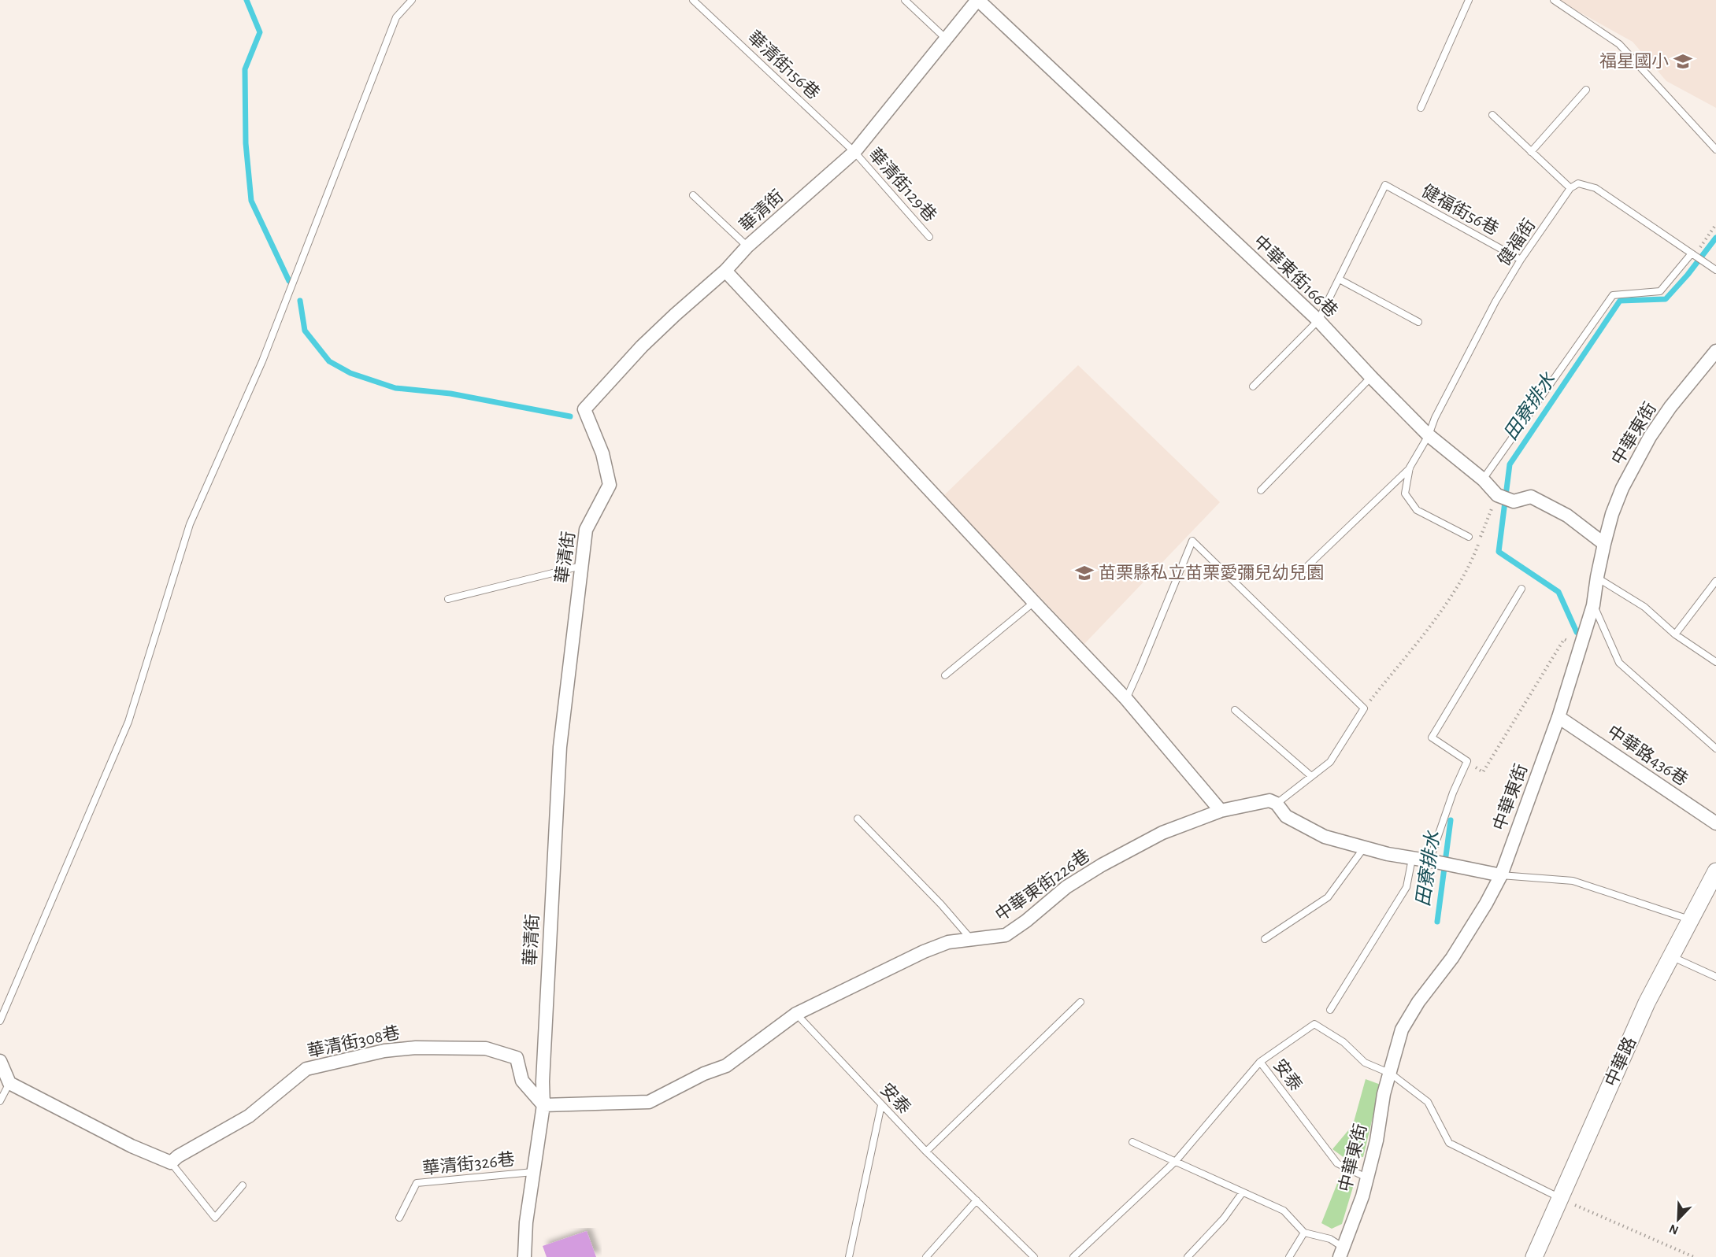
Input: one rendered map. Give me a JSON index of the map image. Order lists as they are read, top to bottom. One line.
{"streets":{"street":["華清街","中華東街166巷","中華東街","中華路436巷","中華東街226巷","華清街308巷","中華路"],"lane":["華清街156巷","華清街129巷","健福街56巷","健福街","安泰","華清街326巷"]},"crossings":[["華清街156巷","華清街129巷"],["華清街156巷","華清街"],["華清街129巷","華清街"],["健福街56巷","健福街"],["華清街","中華東街166巷"],["華清街","中華東街226巷"],["華清街","華清街308巷"],["華清街","華清街326巷"],["健福街","中華東街166巷"],["中華東街166巷","中華東街"],["中華東街","中華路436巷"],["中華東街","安泰"],["中華東街226巷","華清街308巷"],["中華東街226巷","安泰"]],"water":["田寮排水"],"places":{"school or university":["福星國小","苗栗縣私立苗栗愛彌兒幼兒園"]},"north":"bottom left"}
